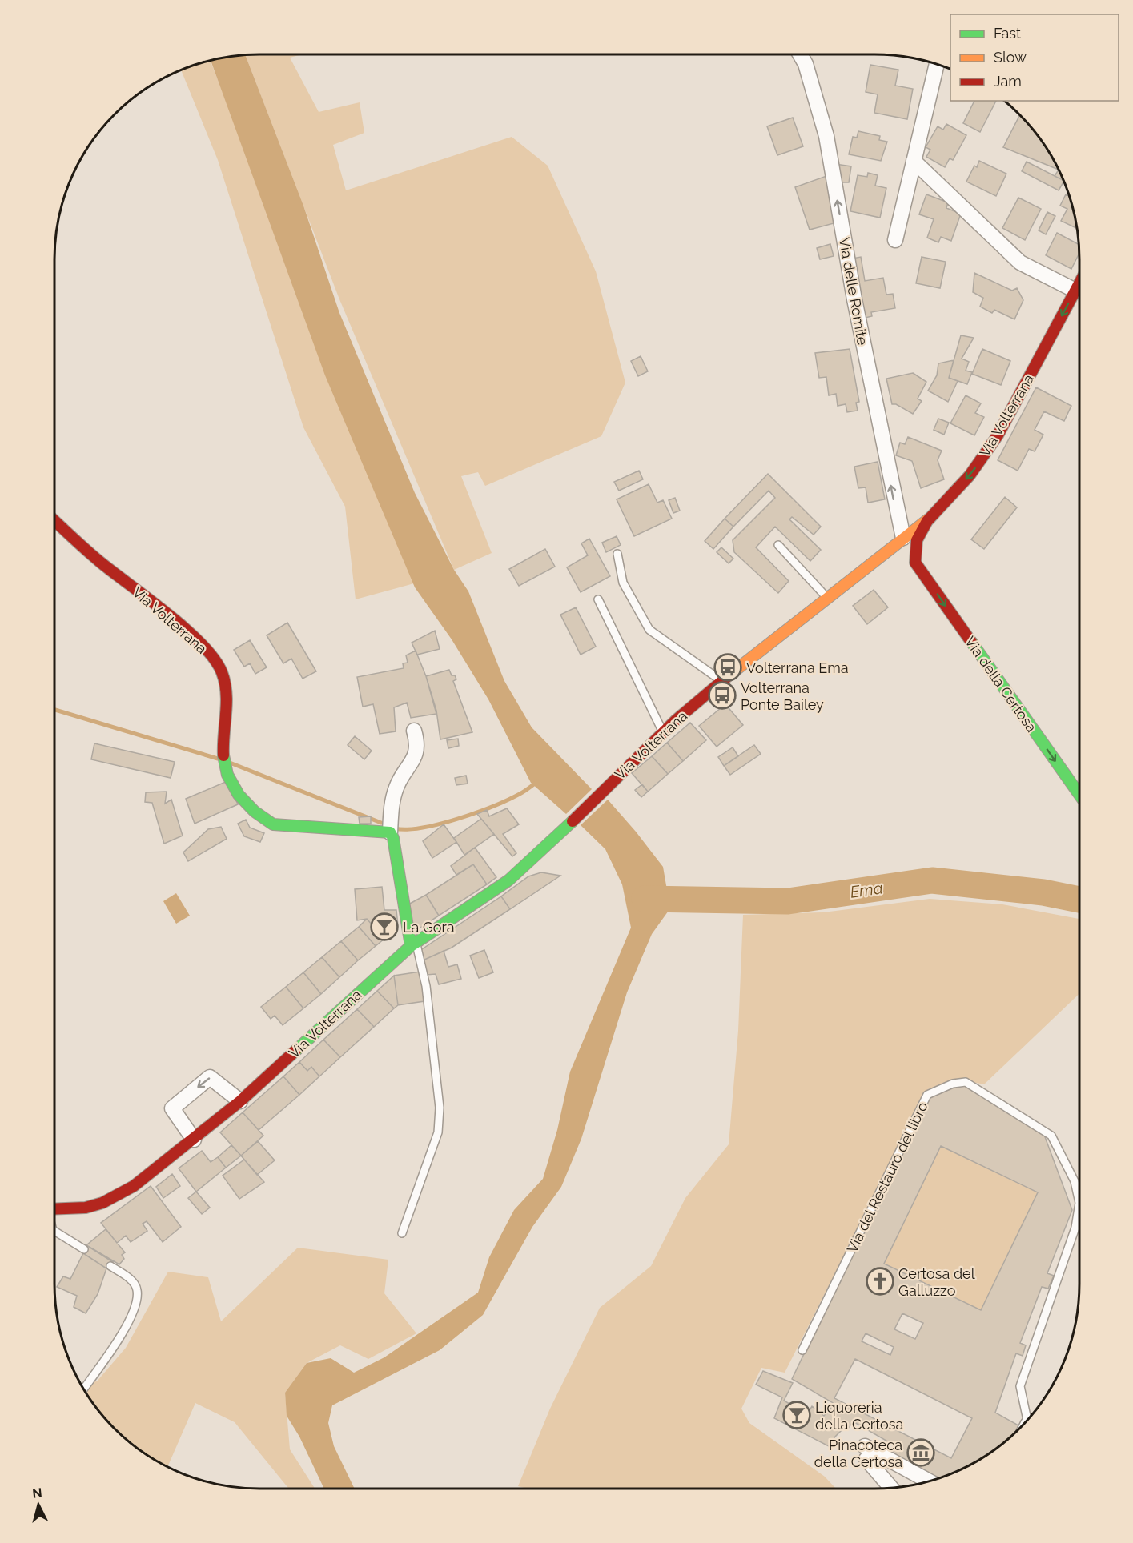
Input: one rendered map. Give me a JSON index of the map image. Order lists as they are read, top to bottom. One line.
{"streets":{"main road":["Via Volterrana","Via della Certosa"],"street":["Via delle Romite"],"lane":["Via del Restauro del libro"]},"crossings":[["Via delle Romite","Via Volterrana"],["Via Volterrana","Via della Certosa"]],"one_way":["Via della Certosa"],"water":["Ema"],"places":{"bus stop":["Volterrana Ema","Volterrana Ponte Bailey"],"bar":["La Gora","Liquoreria della Certosa"],"church":["Certosa del Galluzzo"],"museum":["Pinacoteca della Certosa"]},"legend":["Fast","Slow","Jam"],"north":"top"}
